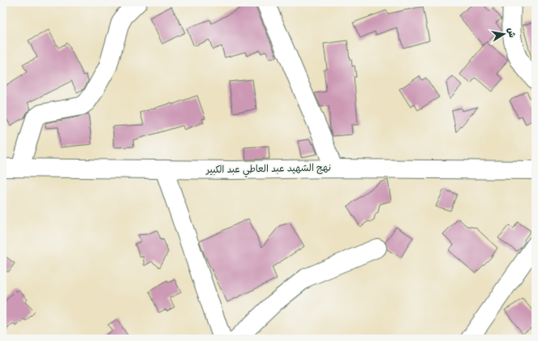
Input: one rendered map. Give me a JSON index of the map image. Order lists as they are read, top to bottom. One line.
{"streets":{"street":["نهج الشهيد عبد العاطي عبد الكبير"]},"north":"right"}
